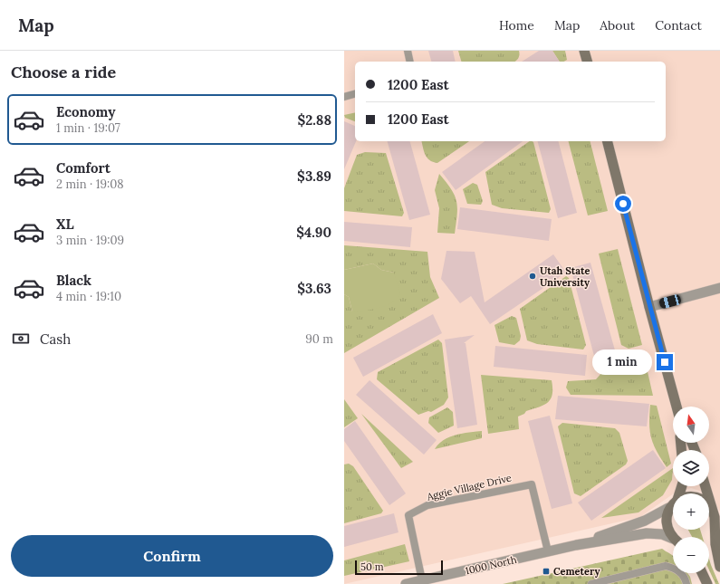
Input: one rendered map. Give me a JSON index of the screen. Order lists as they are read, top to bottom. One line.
{"streets":{"street":["1000 North"],"lane":["Aggie Village Drive"]},"crossings":[["Aggie Village Drive","1000 North"]],"places":{"other":["Utah State University"],"transit":["Cemetery"]},"scale_bar":"50 m","north":"top","page":{"header":"Map","nav":["Home","Map","About","Contact"],"heading":"Choose a ride","banner":["1200 East","1200 East"],"list":[{"name":"Economy","note":"1 min · 19:07","value":"$2.88"},{"name":"Comfort","note":"2 min · 19:08","value":"$3.89"},{"name":"XL","note":"3 min · 19:09","value":"$4.90"},{"name":"Black","note":"4 min · 19:10","value":"$3.63"}],"pay":["Cash","90 m"],"bubble":"1 min","map_buttons":["+","−"],"buttons":"Confirm","scale":"50 m"}}
